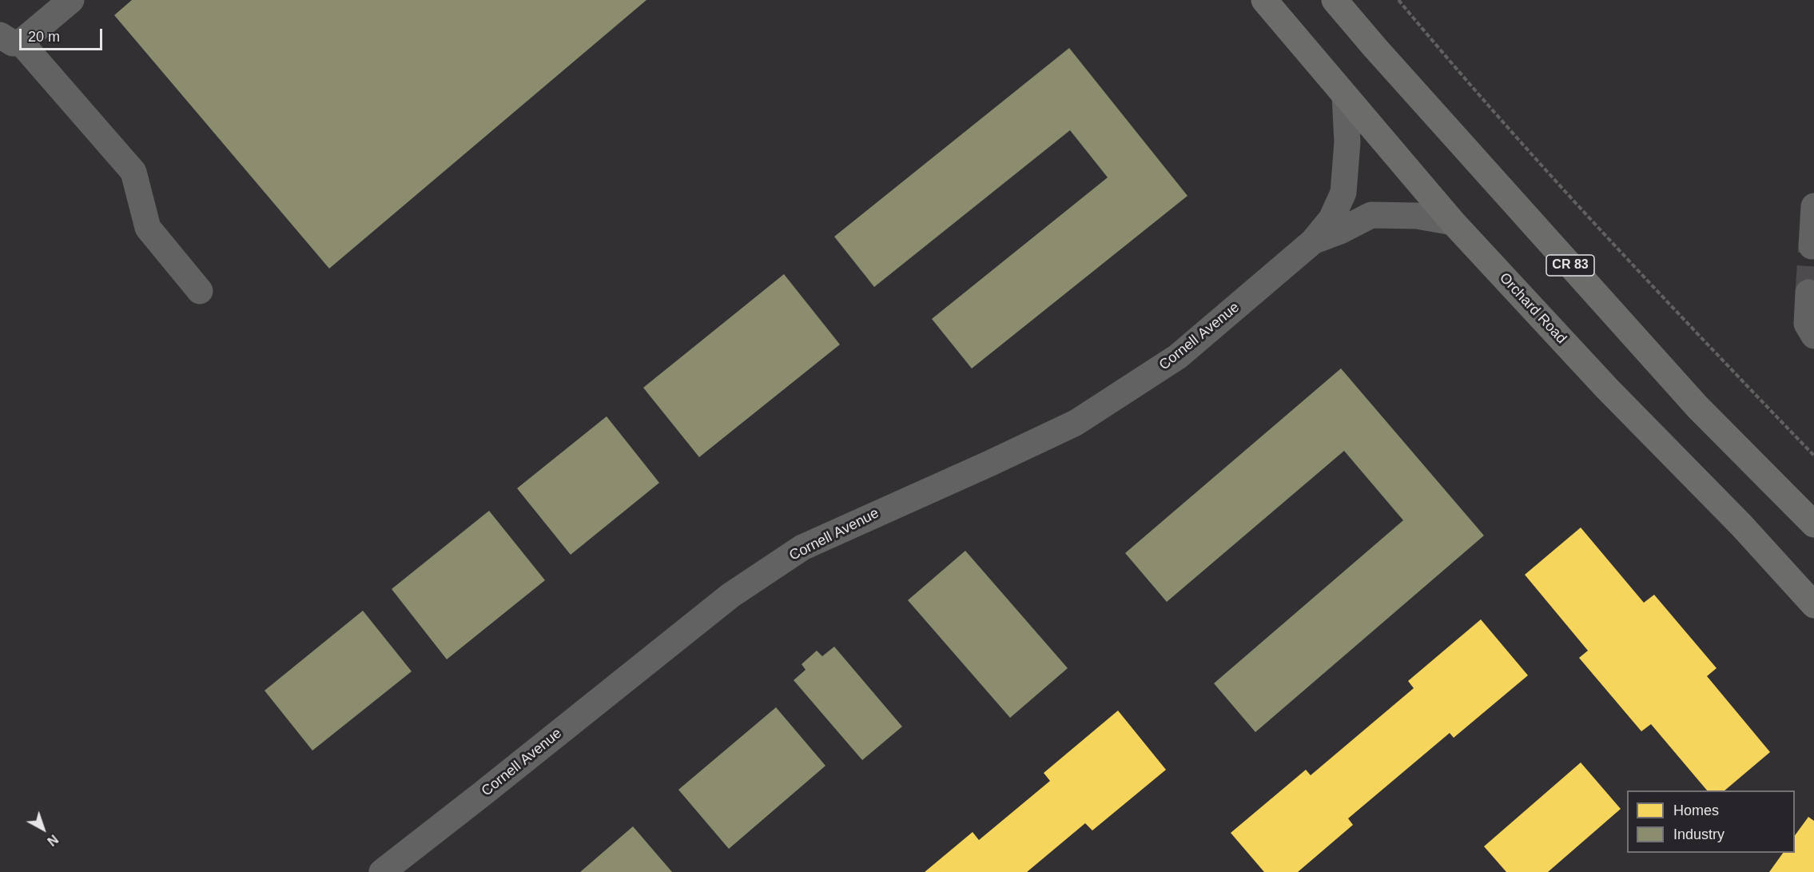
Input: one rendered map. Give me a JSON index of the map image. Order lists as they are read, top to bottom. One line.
{"streets":{"main road":["CR 83","Orchard Road"],"street":["Cornell Avenue"]},"crossings":[["Orchard Road","Cornell Avenue"]],"legend":["Homes","Industry"],"scale_bar":"20 m","north":"bottom right"}
